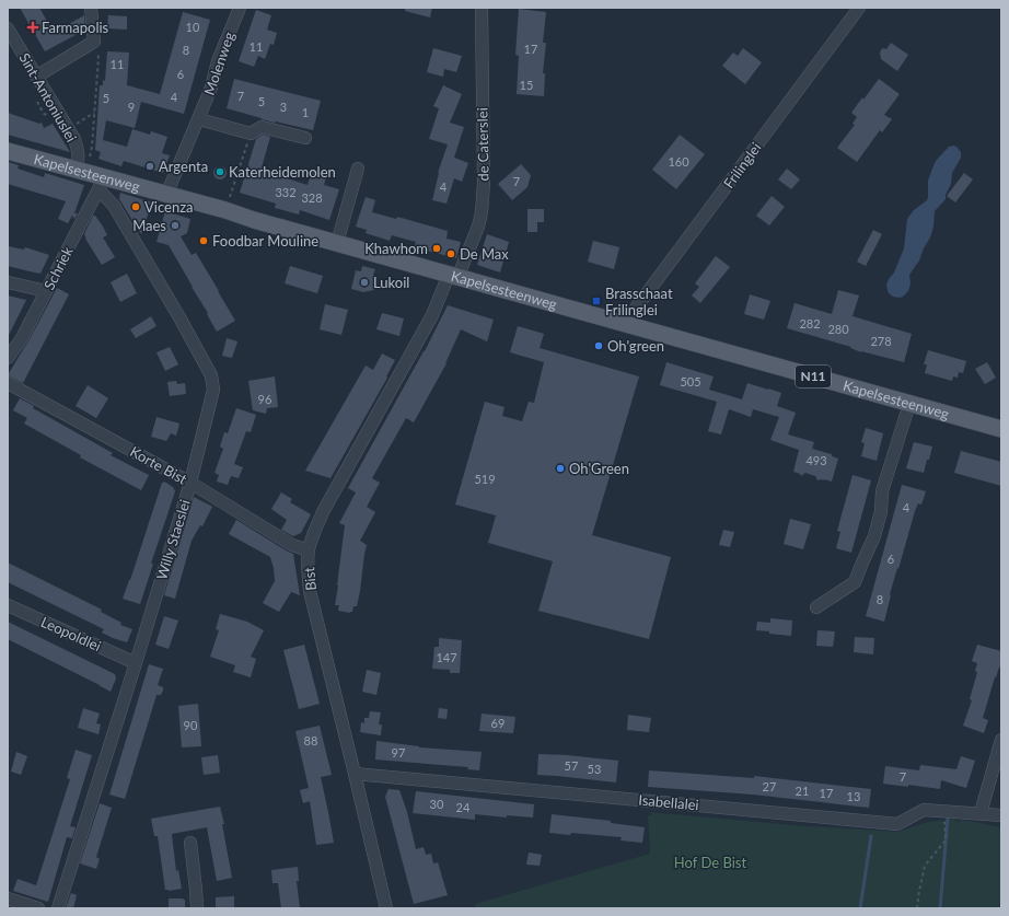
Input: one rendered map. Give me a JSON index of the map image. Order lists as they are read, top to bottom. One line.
{"streets":{"main road":["Kapelsesteenweg","N11"],"street":["Molenweg","Sint-Antoniuslei","de Caterslei","Frilinglei","Schriek","Korte Bist","Willy Staeslei","Bist","Leopoldlei","Isabellalei"]},"crossings":[["Molenweg","Kapelsesteenweg"],["Sint-Antoniuslei","Kapelsesteenweg"],["de Caterslei","Kapelsesteenweg"],["de Caterslei","Bist"],["Frilinglei","Kapelsesteenweg"],["Kapelsesteenweg","Schriek"],["Kapelsesteenweg","Willy Staeslei"],["Kapelsesteenweg","Bist"],["Schriek","Willy Staeslei"],["Korte Bist","Willy Staeslei"],["Korte Bist","Bist"],["Willy Staeslei","Leopoldlei"],["Bist","Isabellalei"]],"parks":["Hof De Bist"],"places":{"health":["Farmapolis"],"other":["Argenta","Katerheidemolen","Vicenza","Maes","Foodbar Mouline","Khawhom","De Max","Lukoil","Oh'green","Oh'Green"],"transit":["Brasschaat Frilinglei"]},"house_numbers":["10","11","17","8","11","6","15","7","4","5","5","9","3","1","160","7","4","332","328","282","280","278","505","96","493","519","4","6","8","147","69","90","88","97","57","53","7","27","21","17","13","30","24"]}
